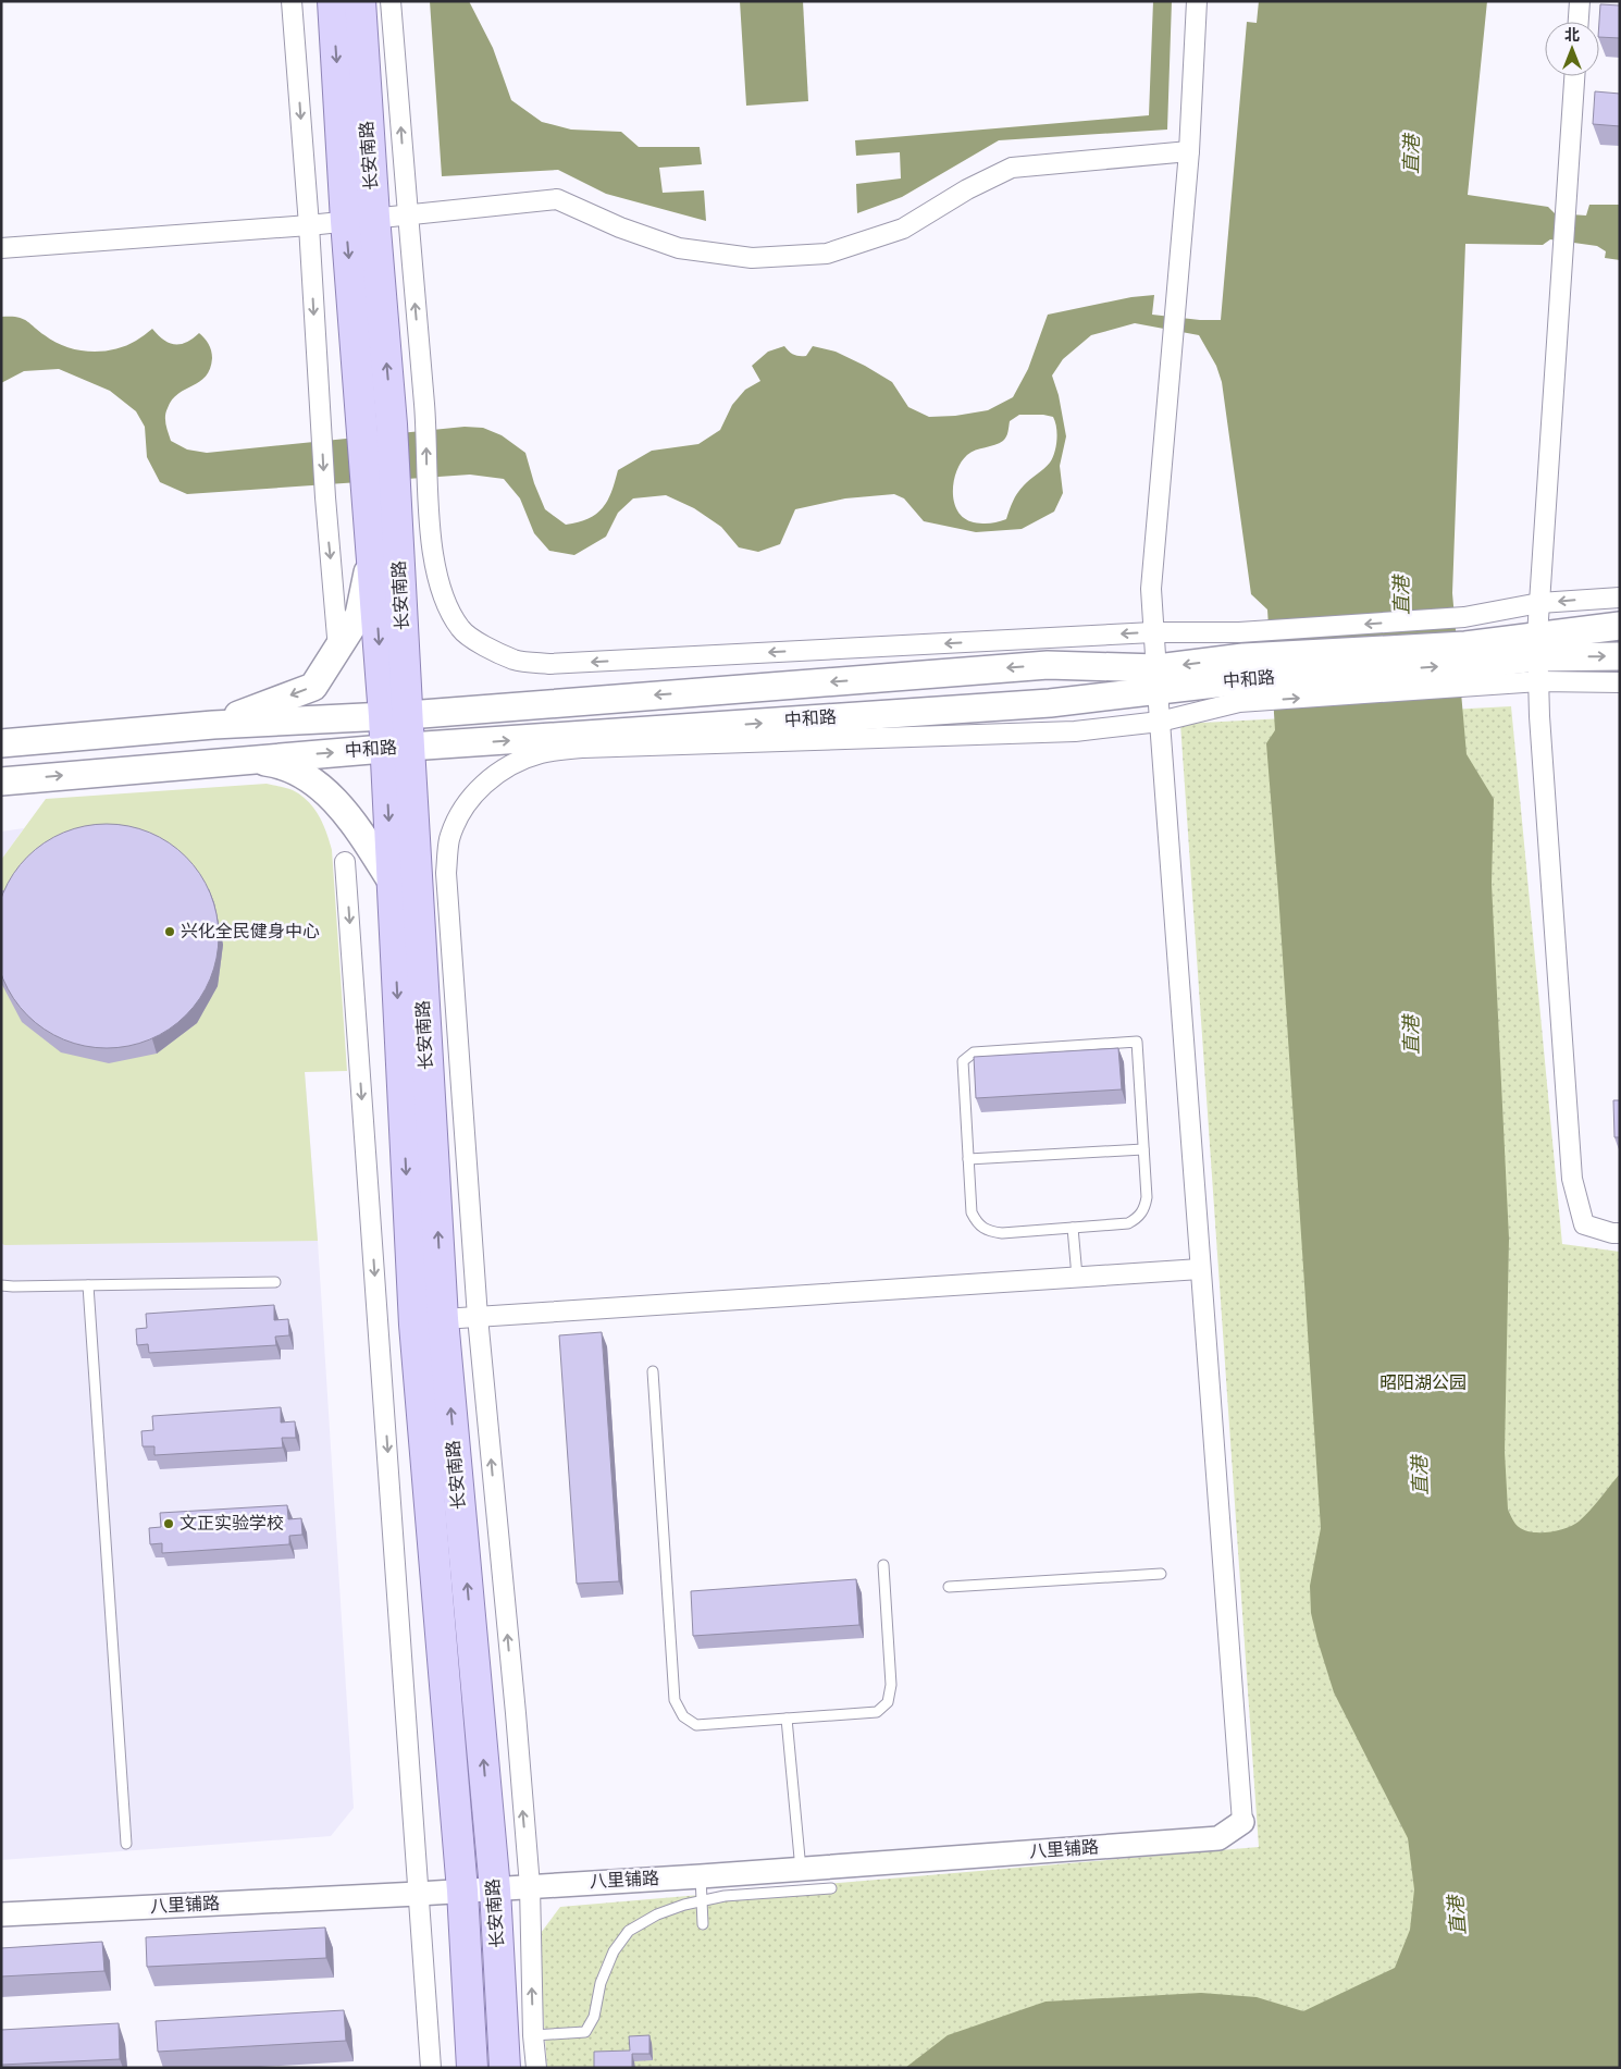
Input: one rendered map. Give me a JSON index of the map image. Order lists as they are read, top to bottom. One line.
{"streets":{"main road":["长安南路","中和路"],"street":["八里铺路"]},"crossings":[["长安南路","中和路"],["长安南路","八里铺路"]],"water":["直港"],"parks":["昭阳湖公园"],"places":["兴化全民健身中心","文正实验学校"],"north":"top"}
